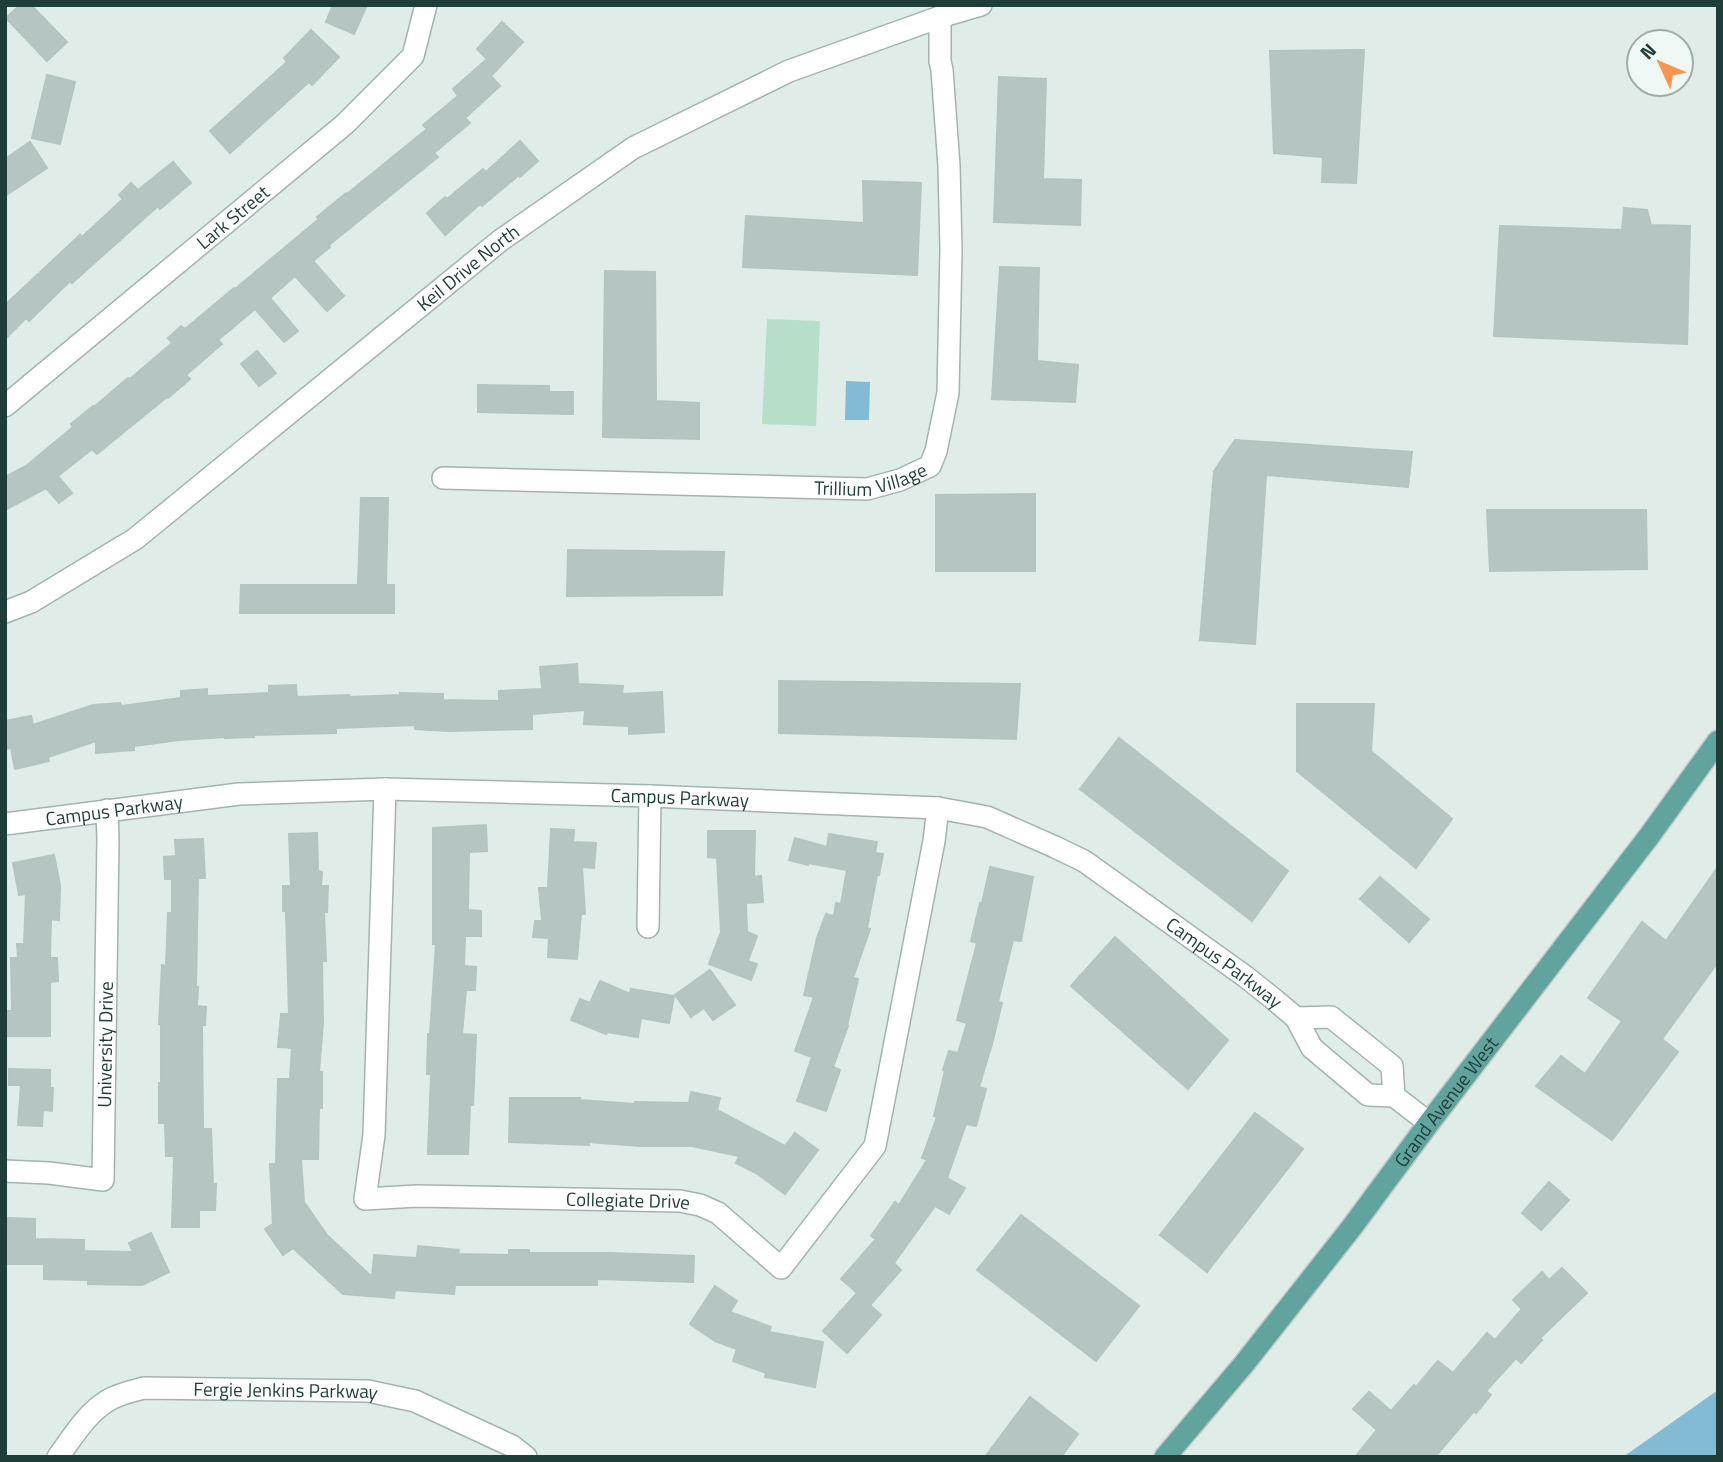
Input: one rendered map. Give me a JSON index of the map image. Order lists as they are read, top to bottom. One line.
{"streets":{"main road":["Grand Avenue West"],"street":["Lark Street","Keil Drive North","Trillium Village","Campus Parkway","University Drive","Collegiate Drive","Fergie Jenkins Parkway"]},"crossings":[["Keil Drive North","Trillium Village"],["Campus Parkway","University Drive"],["Campus Parkway","Grand Avenue West"],["Campus Parkway","Collegiate Drive"]],"north":"top left"}
